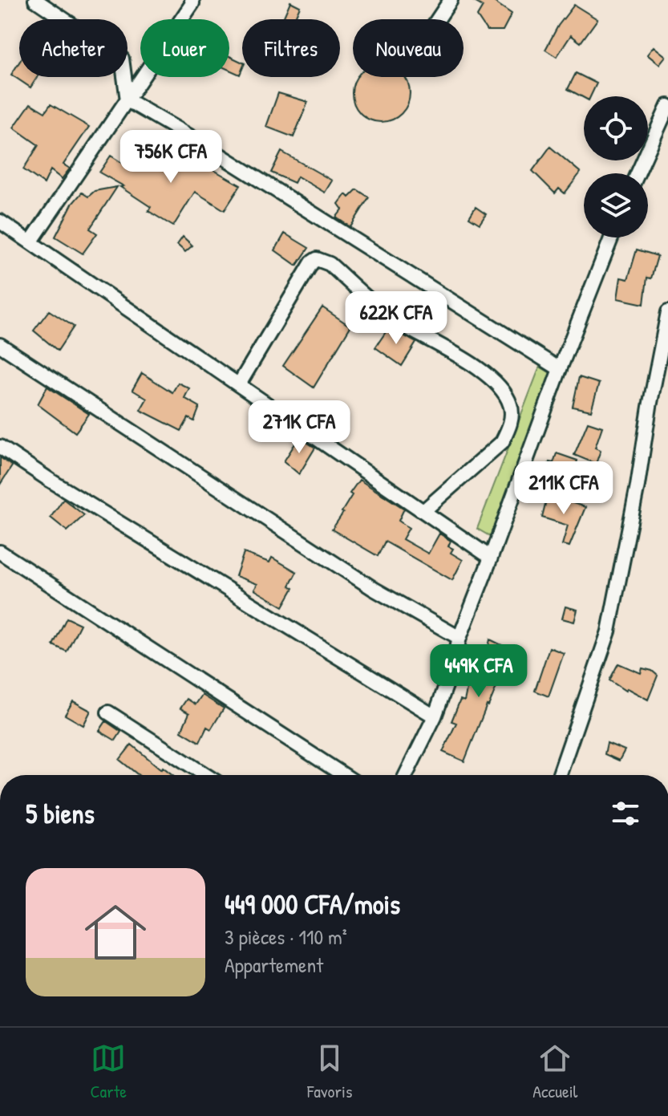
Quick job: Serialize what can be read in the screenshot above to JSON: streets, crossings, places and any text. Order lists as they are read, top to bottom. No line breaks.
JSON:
{"page":{"chip":["Acheter","Louer","Filtres","Nouveau"],"price":["756K CFA","622K CFA","271K CFA","211K CFA","449K CFA"],"heading":"5 biens","list":[{"name":"449 000 CFA/mois","note":"3 pièces · 110 m² · Appartement"}],"tabs":["Carte","Favoris","Accueil"]}}
